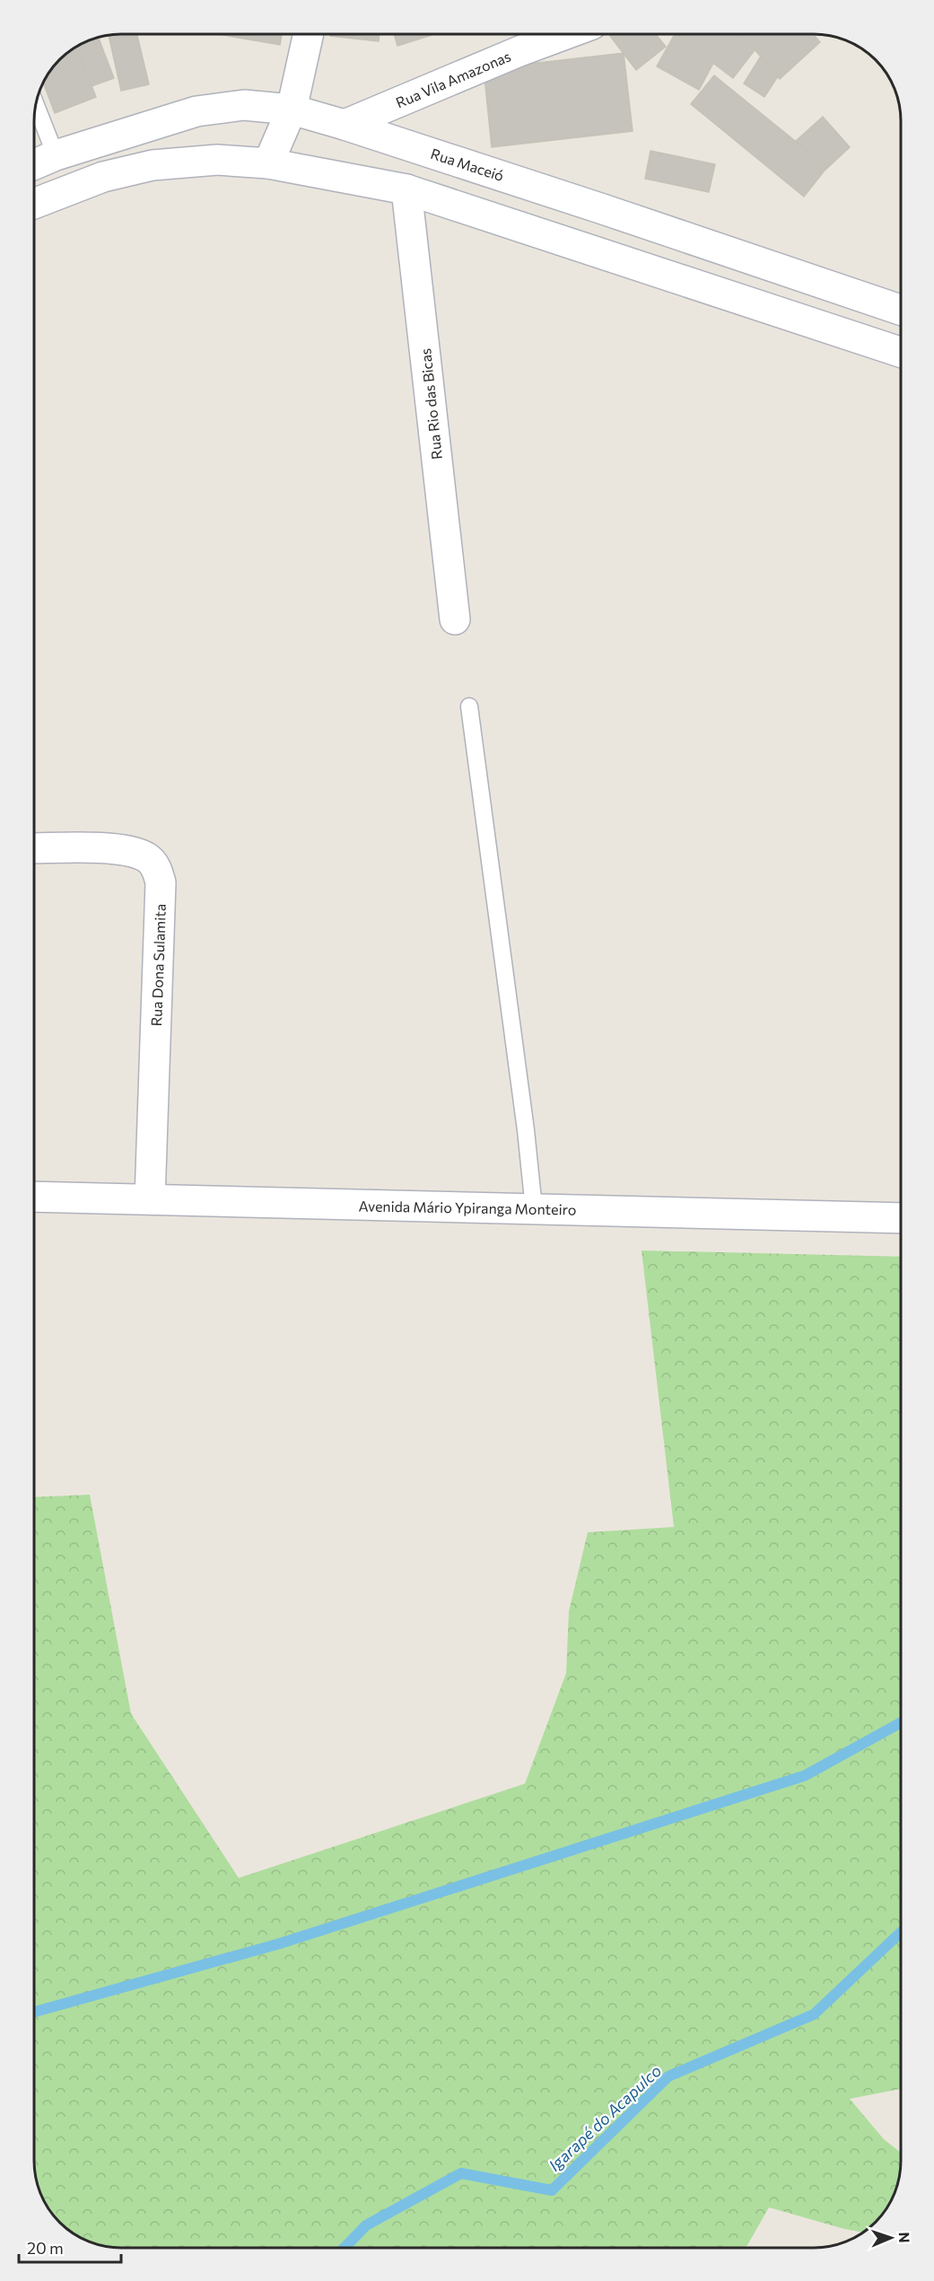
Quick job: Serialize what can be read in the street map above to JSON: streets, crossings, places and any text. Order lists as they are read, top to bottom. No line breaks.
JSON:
{"streets":{"main road":["Rua Vila Amazonas","Rua Maceió","Rua Rio das Bicas","Rua Dona Sulamita","Avenida Mário Ypiranga Monteiro"]},"crossings":[["Rua Vila Amazonas","Rua Maceió"],["Rua Dona Sulamita","Avenida Mário Ypiranga Monteiro"]],"water":["Igarapé do Acapulco"],"scale_bar":"20 m","north":"right"}
